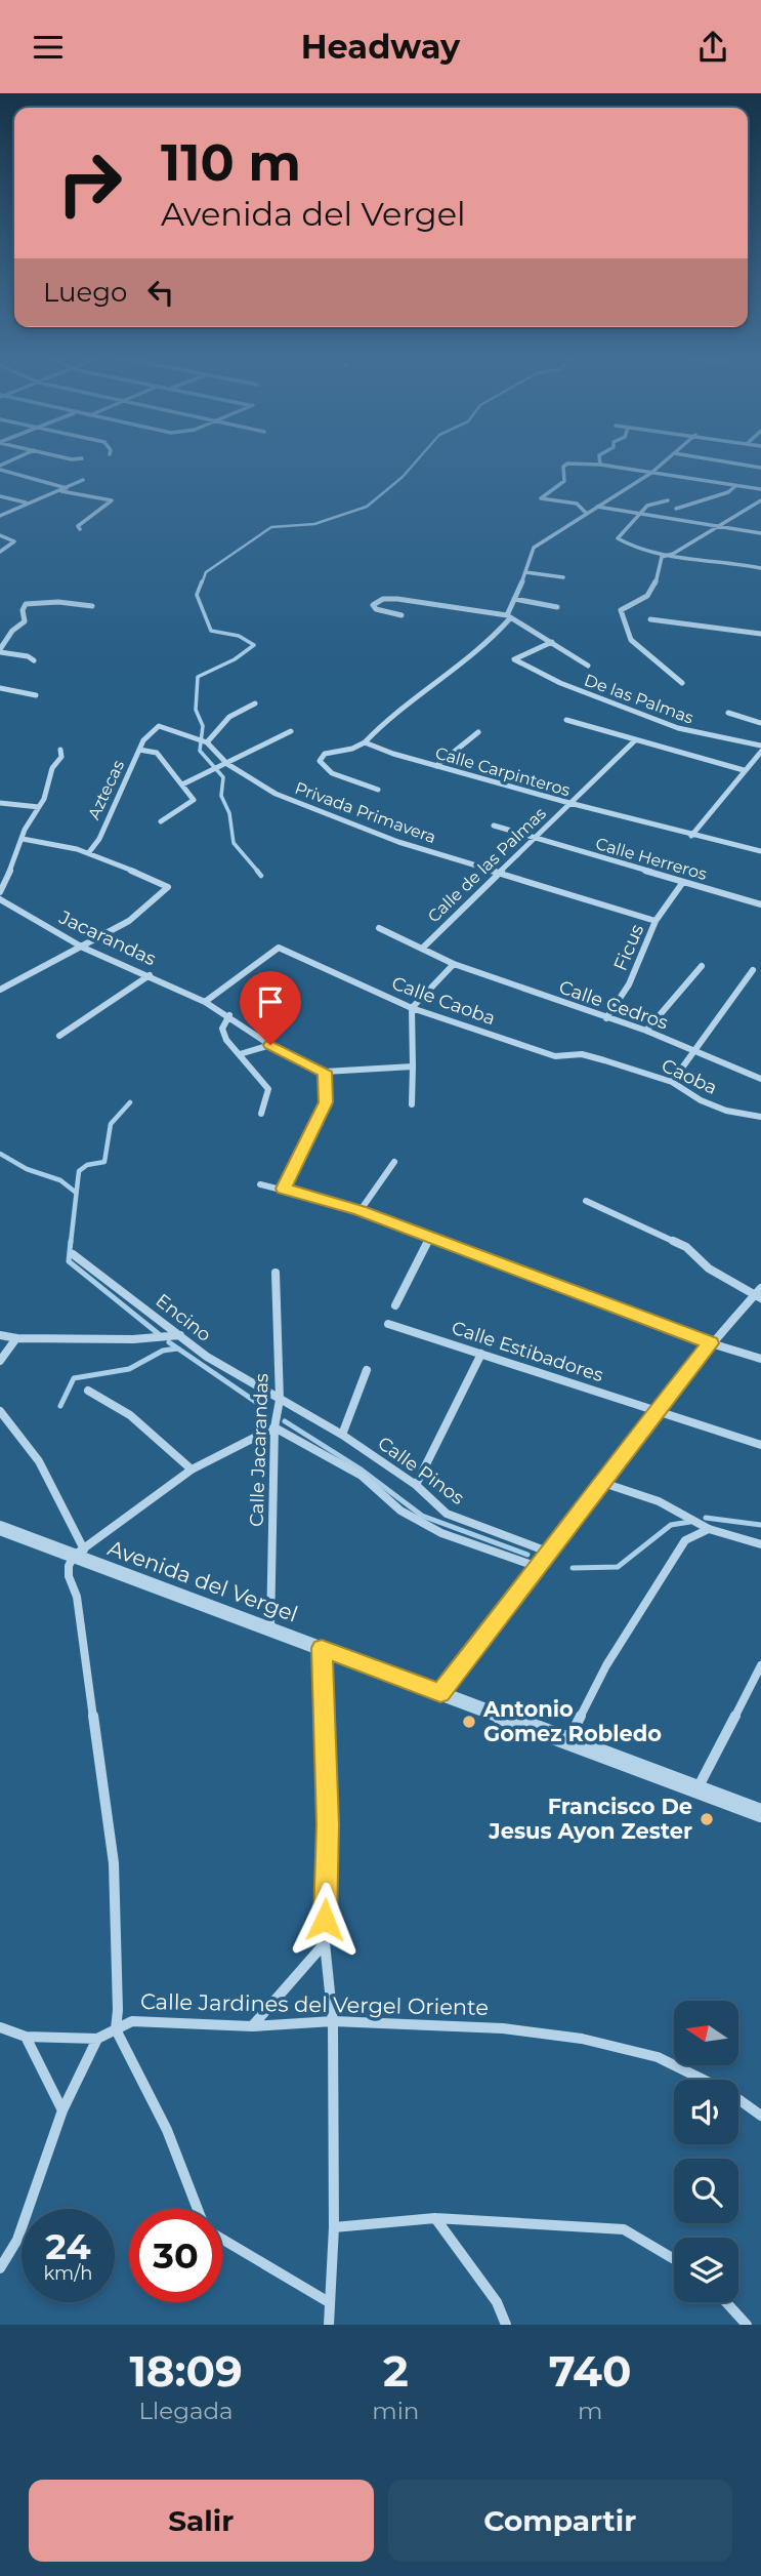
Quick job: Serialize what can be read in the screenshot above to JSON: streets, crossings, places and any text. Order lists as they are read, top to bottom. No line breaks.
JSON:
{"streets":{"street":["De las Palmas","Calle Carpinteros","Aztecas","Privada Primavera","Calle Herreros","Calle de las Palmas","Jacarandas","Ficus","Calle Caoba","Calle Cedros","Caoba","Encino","Calle Estibadores","Calle Jacarandas","Calle Pinos","Avenida del Vergel","Calle Jardines del Vergel Oriente"]},"crossings":[["Calle Carpinteros","Calle de las Palmas"],["Aztecas","Privada Primavera"],["Privada Primavera","Calle de las Palmas"],["Privada Primavera","Ficus"],["Calle Herreros","Calle de las Palmas"],["Calle Herreros","Ficus"],["Calle de las Palmas","Calle Cedros"],["Jacarandas","Calle Caoba"],["Ficus","Calle Cedros"],["Calle Caoba","Caoba"],["Encino","Calle Jacarandas"],["Encino","Calle Pinos"],["Calle Jacarandas","Calle Pinos"],["Calle Jacarandas","Avenida del Vergel"]],"places":["Antonio Gomez Robledo","Francisco De Jesus Ayon Zester"],"north":"left","page":{"header":"Headway","turn":["110 m","Avenida del Vergel"],"then":"Luego","speed":"24 km/h","limit":"30","eta":["18:09","Llegada","2","min","740","m"],"buttons":["Salir","Compartir"]}}
